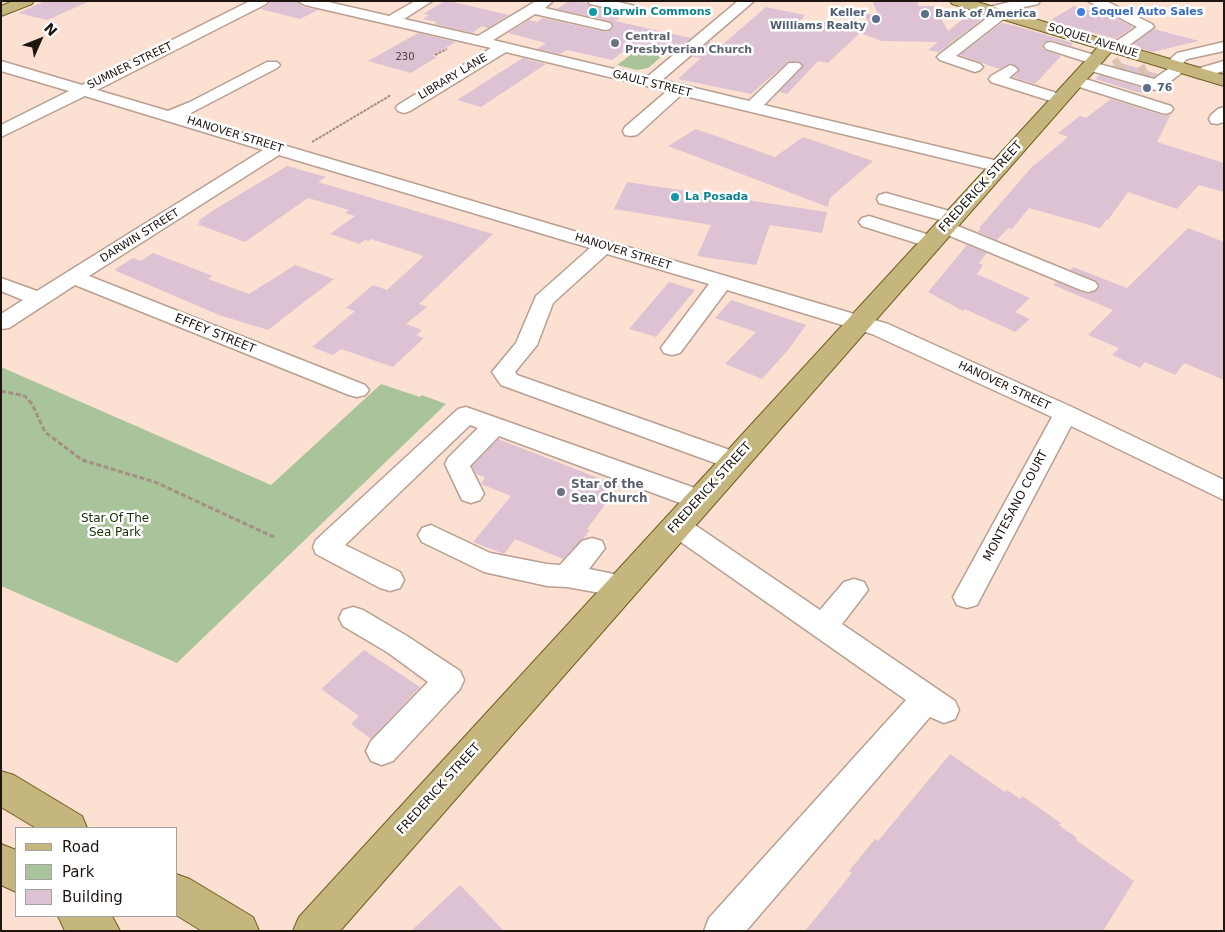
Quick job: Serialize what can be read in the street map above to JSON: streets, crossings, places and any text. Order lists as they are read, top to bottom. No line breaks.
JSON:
{"streets":{"main road":["SOQUEL AVENUE","FREDERICK STREET"],"street":["SUMNER STREET","LIBRARY LANE","GAULT STREET","HANOVER STREET","DARWIN STREET","EFFEY STREET","MONTESANO COURT"]},"crossings":[["SOQUEL AVENUE","FREDERICK STREET"],["SUMNER STREET","HANOVER STREET"],["LIBRARY LANE","GAULT STREET"],["GAULT STREET","FREDERICK STREET"],["HANOVER STREET","FREDERICK STREET"],["HANOVER STREET","DARWIN STREET"],["HANOVER STREET","MONTESANO COURT"],["DARWIN STREET","EFFEY STREET"]],"parks":["Star Of The Sea Park"],"places":["Darwin Commons","Soquel Auto Sales","Bank of America","Keller Williams Realty","Central Presbyterian Church","76","La Posada","Star of the Sea Church"],"house_numbers":["230"],"legend":["Road","Park","Building"],"north":"top right"}
